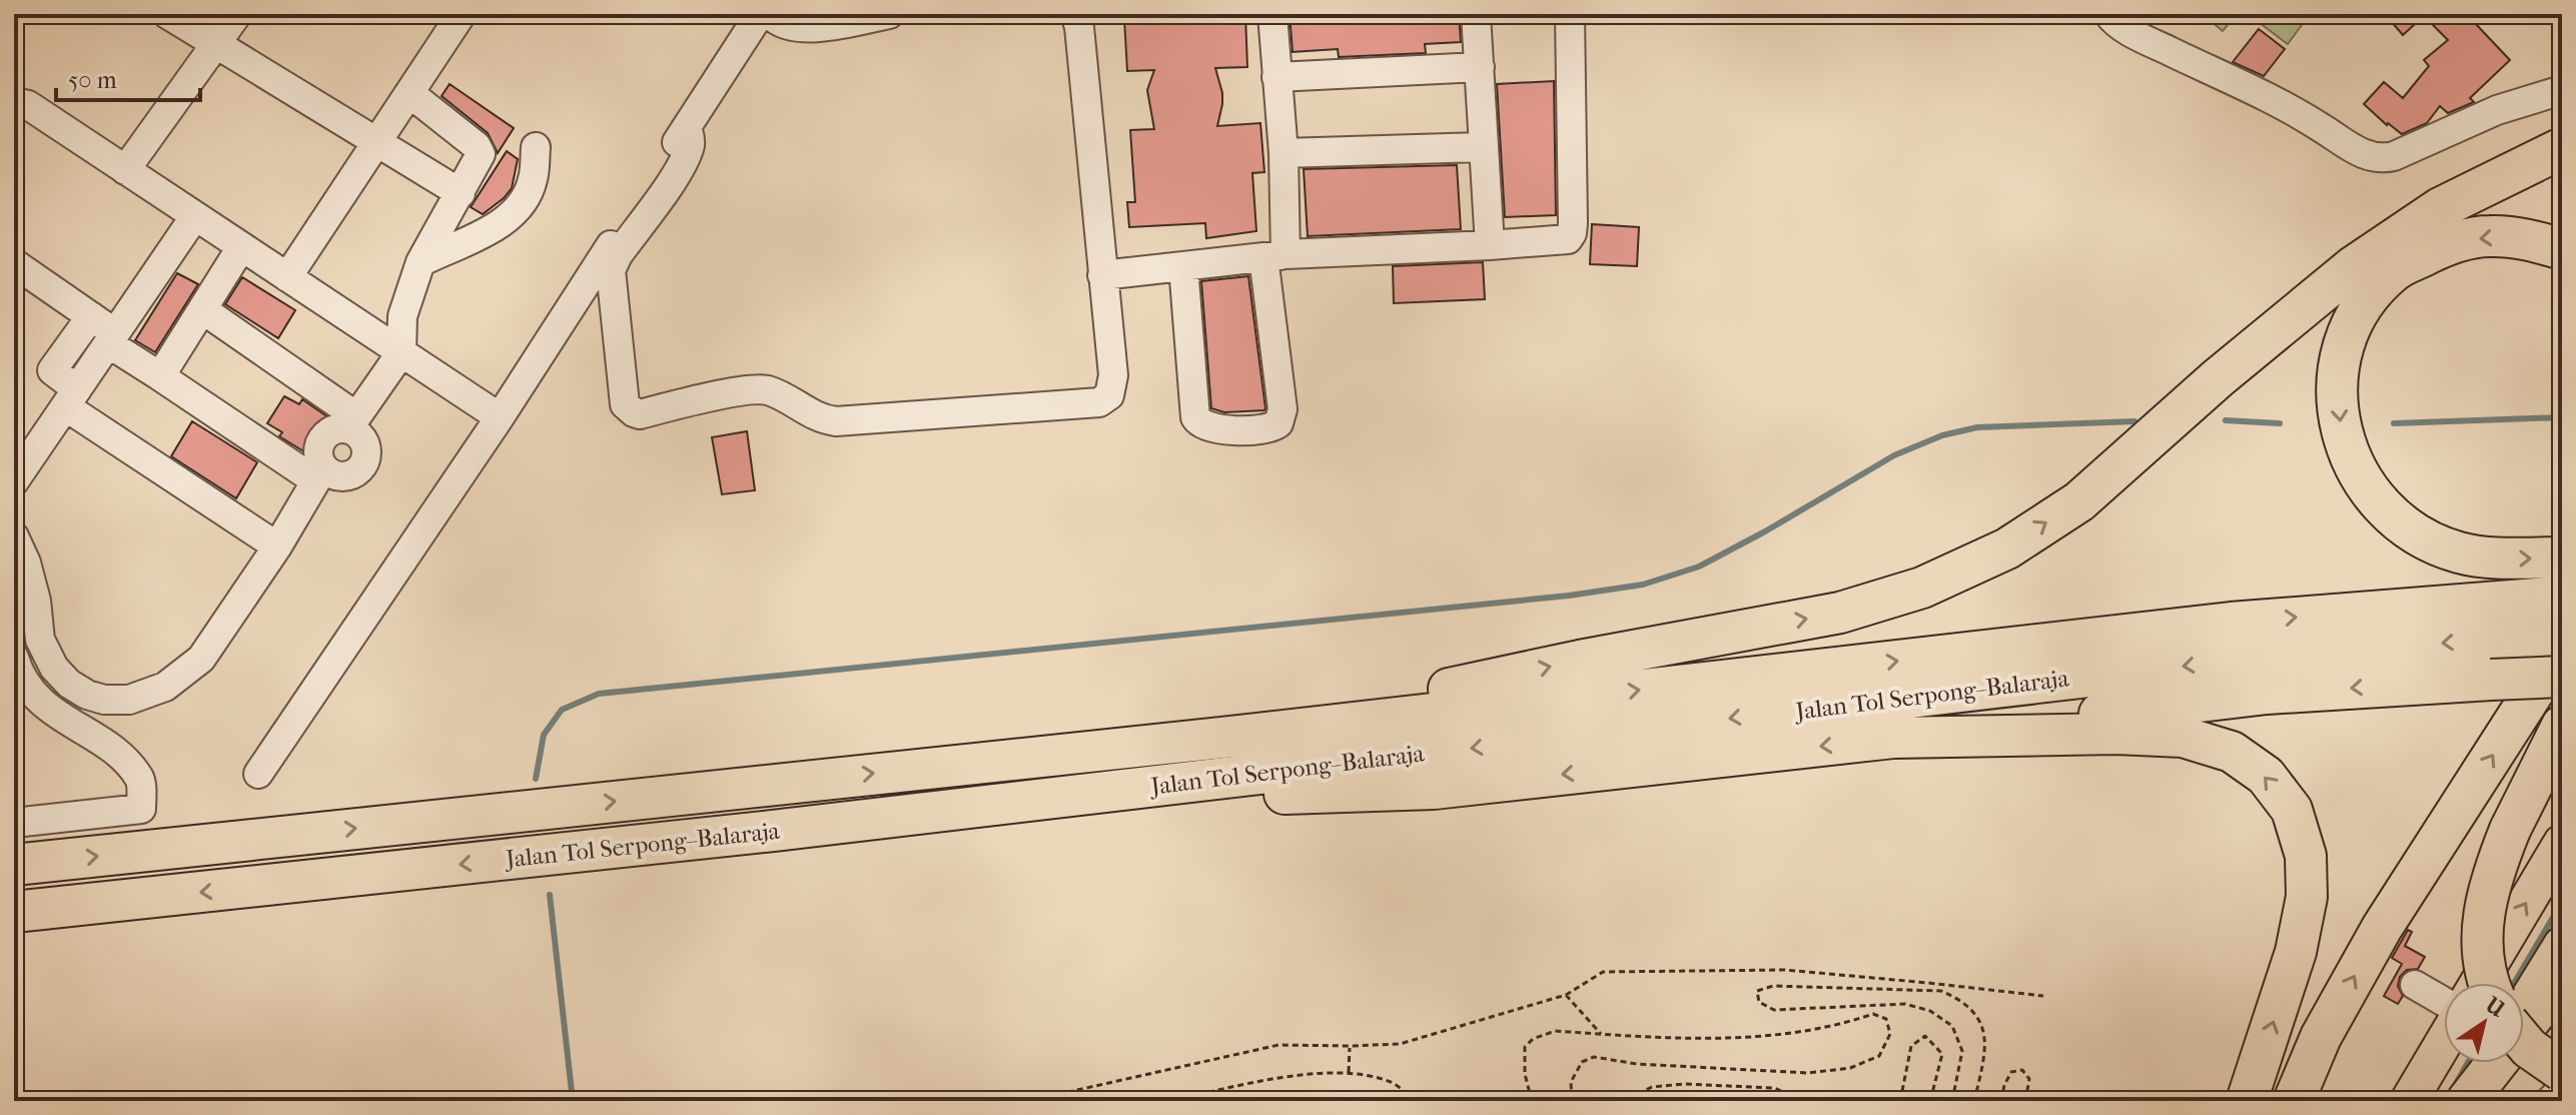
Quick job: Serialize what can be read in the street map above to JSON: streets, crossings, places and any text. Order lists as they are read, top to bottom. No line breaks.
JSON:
{"streets":{"highway":["Jalan Tol Serpong–Balaraja"]},"scale_bar":"50 m","north":"top right"}
